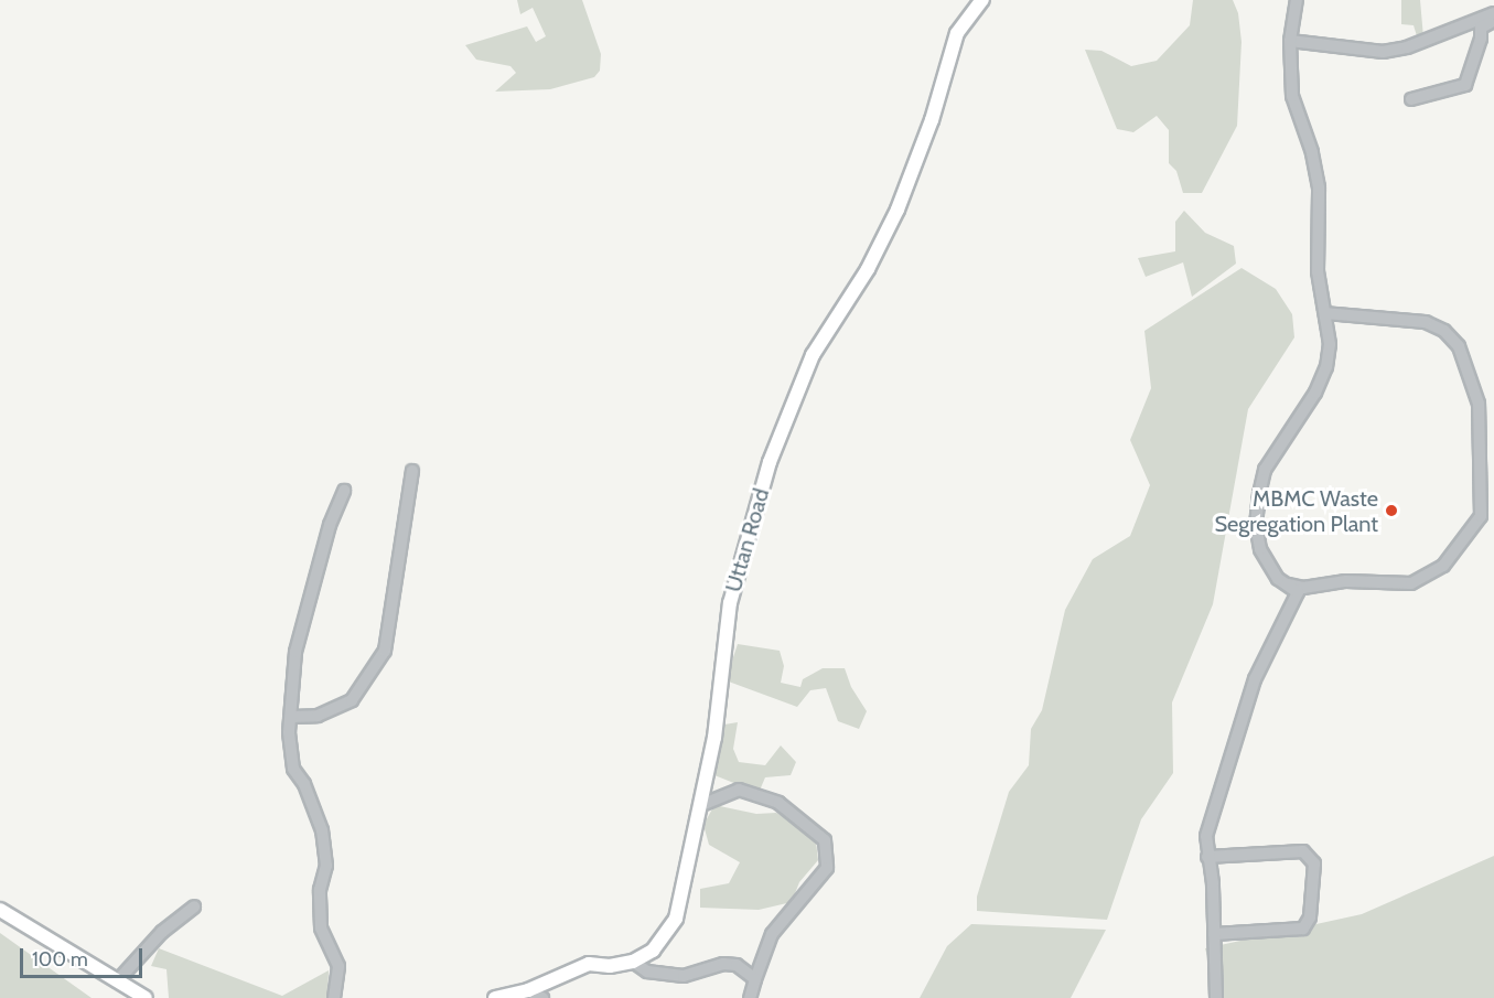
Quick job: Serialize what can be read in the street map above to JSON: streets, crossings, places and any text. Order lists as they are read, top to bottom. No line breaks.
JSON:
{"streets":{"main road":["Uttan Road"]},"places":["MBMC Waste Segregation Plant"],"scale_bar":"100 m"}
